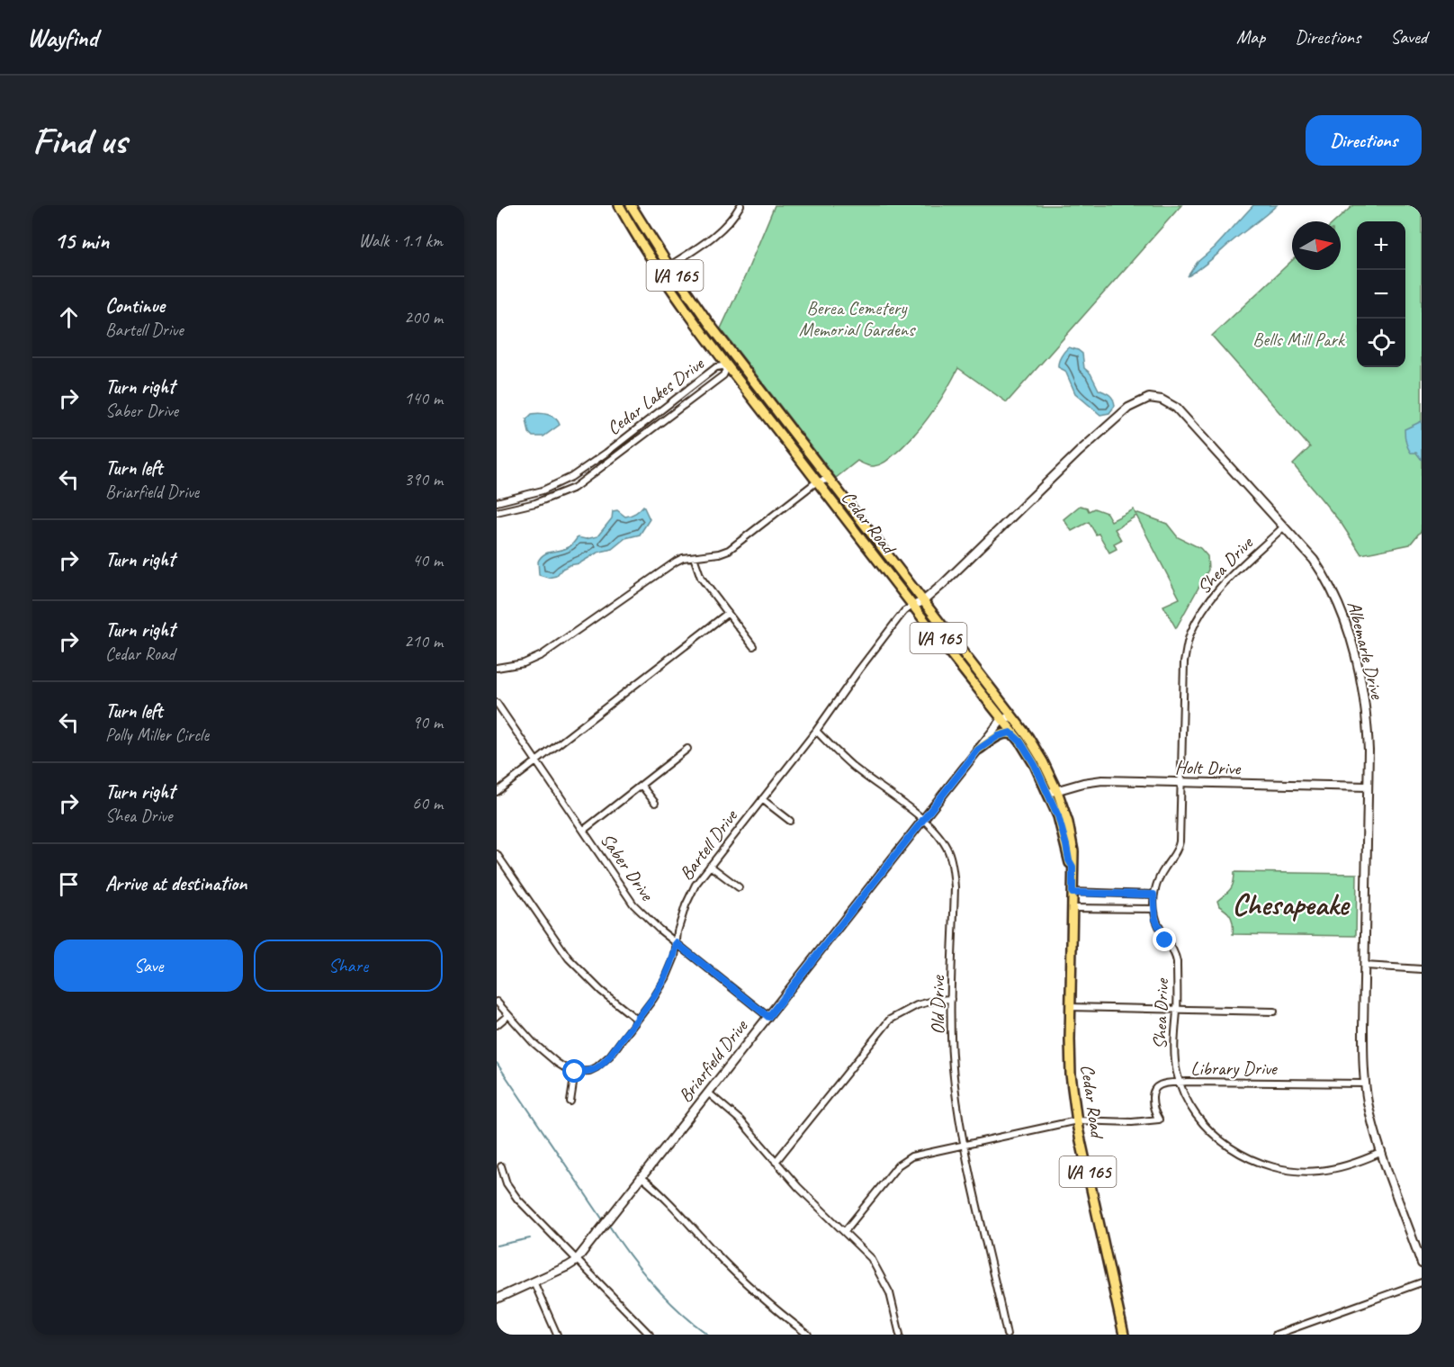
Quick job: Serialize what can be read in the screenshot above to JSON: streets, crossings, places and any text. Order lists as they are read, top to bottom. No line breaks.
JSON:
{"streets":{"main road":["VA 165","Cedar Road"],"street":["Cedar Lakes Drive","Shea Drive","Albemarle Drive","Holt Drive","Bartell Drive","Saber Drive","Old Drive","Briarfield Drive","Library Drive"]},"crossings":[["Cedar Lakes Drive","Cedar Road"],["Cedar Road","Albemarle Drive"],["Cedar Road","Holt Drive"],["Cedar Road","Bartell Drive"],["Cedar Road","Briarfield Drive"],["Cedar Road","Library Drive"],["Shea Drive","Albemarle Drive"],["Shea Drive","Holt Drive"],["Shea Drive","Library Drive"],["Albemarle Drive","Holt Drive"],["Albemarle Drive","Bartell Drive"],["Albemarle Drive","Library Drive"],["Bartell Drive","Saber Drive"],["Bartell Drive","Old Drive"],["Saber Drive","Briarfield Drive"],["Old Drive","Briarfield Drive"]],"districts":["Chesapeake"],"parks":["Berea Cemetery Memorial Gardens","Bells Mill Park"],"north":"right","page":{"header":"Wayfind","nav":["Map","Directions","Saved"],"buttons":["Directions",["Save","Share"]],"title":"Find us","heading":["15 min","Walk · 1.1 km"],"map_buttons":["+","−"],"list":[["Continue","Bartell Drive","200 m"],["Turn right","Saber Drive","140 m"],["Turn left","Briarfield Drive","390 m"],["Turn right","40 m"],["Turn right","Cedar Road","210 m"],["Turn left","Polly Miller Circle","90 m"],["Turn right","Shea Drive","60 m"],"Arrive at destination"]}}
